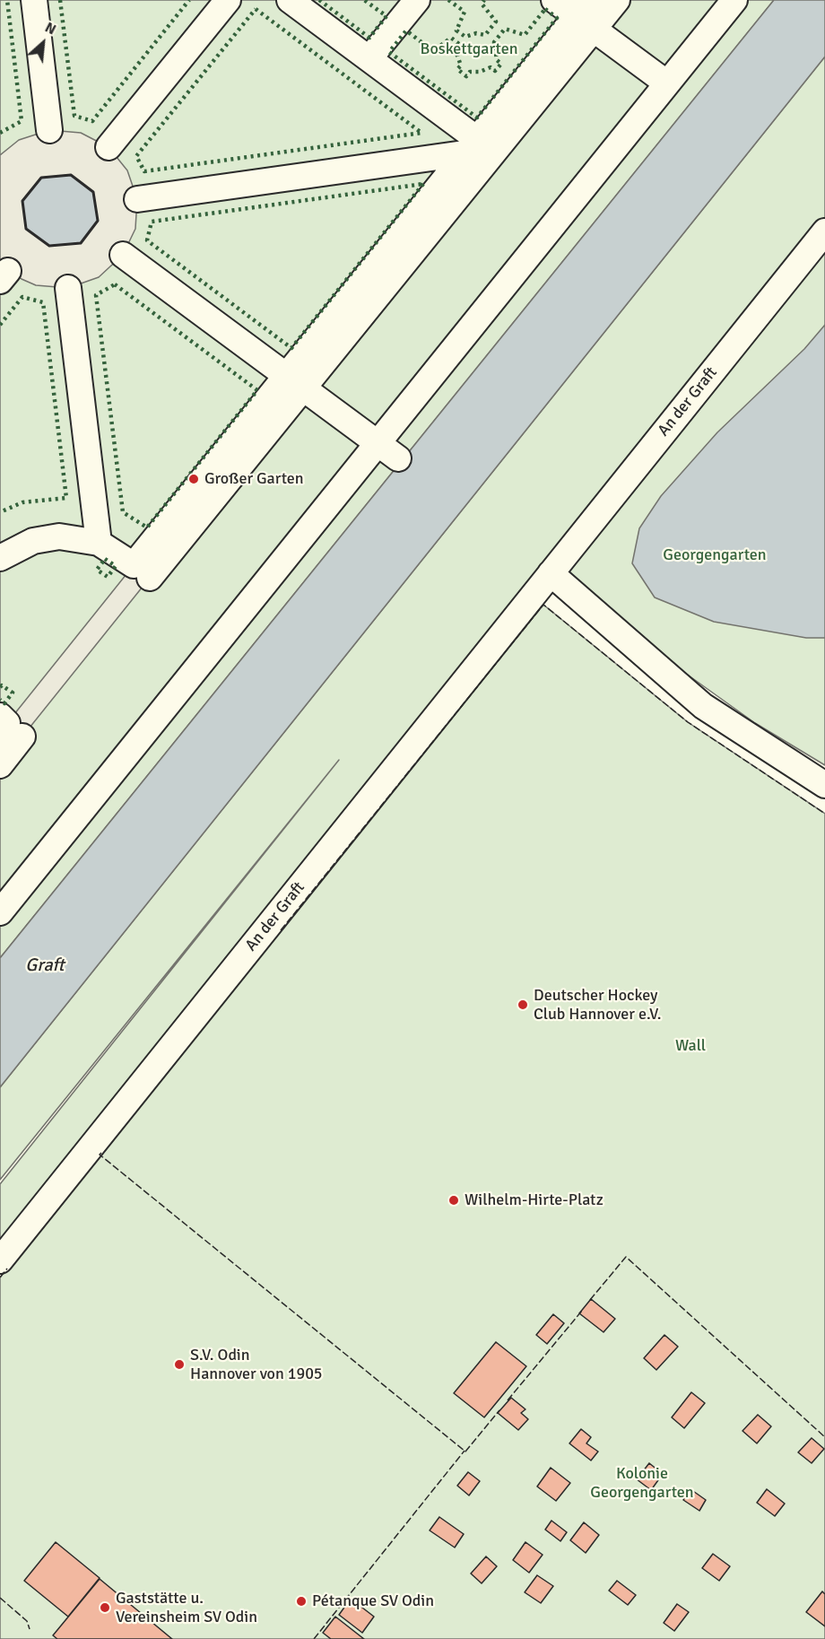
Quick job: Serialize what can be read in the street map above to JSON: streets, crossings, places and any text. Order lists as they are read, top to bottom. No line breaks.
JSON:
{"streets":{"street":["An der Graft"]},"water":["Graft"],"parks":["Boskettgarten","Georgengarten","Wall","Kolonie Georgengarten"],"places":["Großer Garten","Deutscher Hockey Club Hannover e.V.","Wilhelm-Hirte-Platz","S.V. Odin Hannover von 1905","Pétanque SV Odin","Gaststätte u. Vereinsheim SV Odin"],"north":"top right"}
